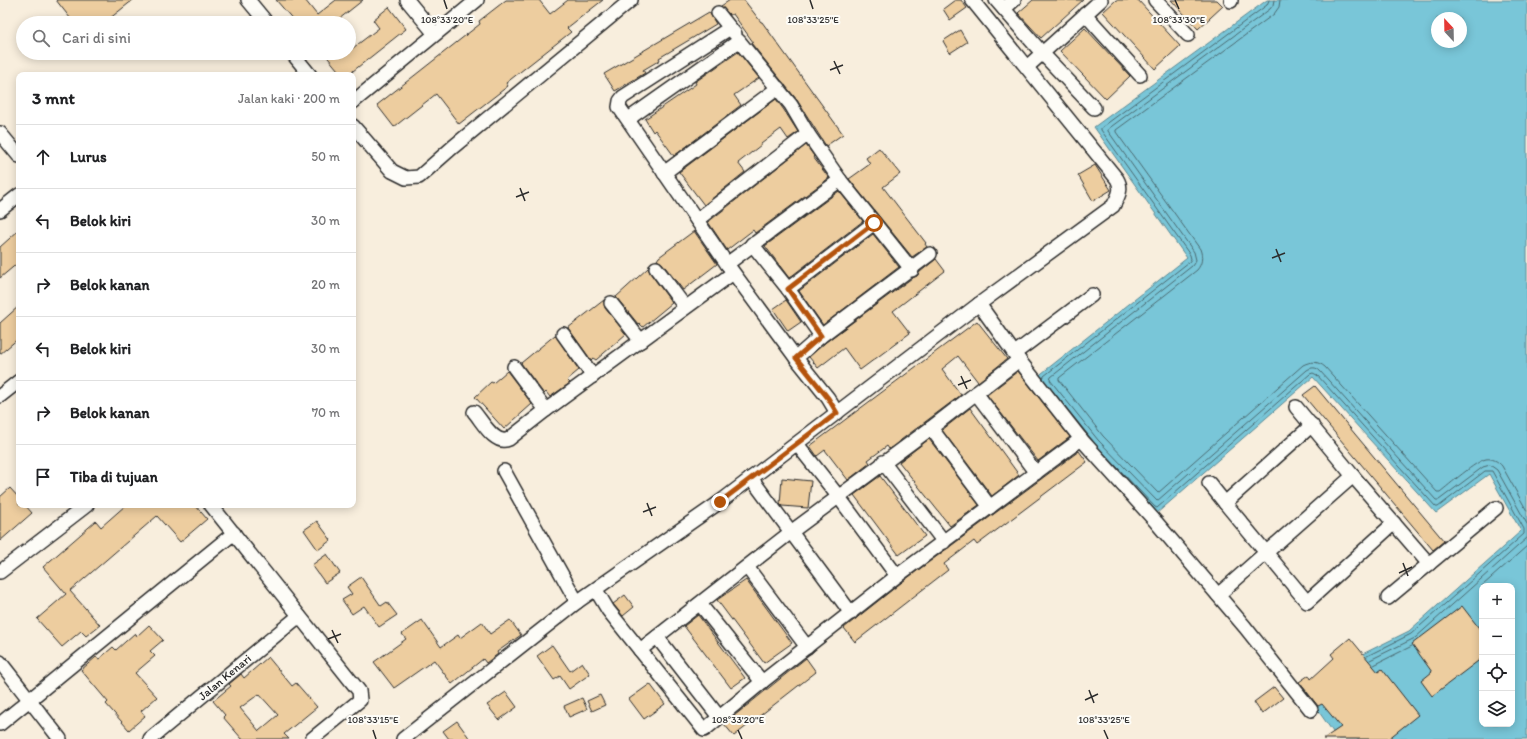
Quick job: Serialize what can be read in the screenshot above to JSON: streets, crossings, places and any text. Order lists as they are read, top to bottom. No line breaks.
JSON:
{"streets":{"street":["Jalan Kenari"]},"north":"top","page":{"search":"Cari di sini","heading":["3 mnt","Jalan kaki · 200 m"],"list":[["Lurus","50 m"],["Belok kiri","30 m"],["Belok kanan","20 m"],["Belok kiri","30 m"],["Belok kanan","70 m"],"Tiba di tujuan"],"map_buttons":["+","−"]},"coordinates":["108°33'20\"E","108°33'25\"E","108°33'30\"E","108°33'15\"E"]}
